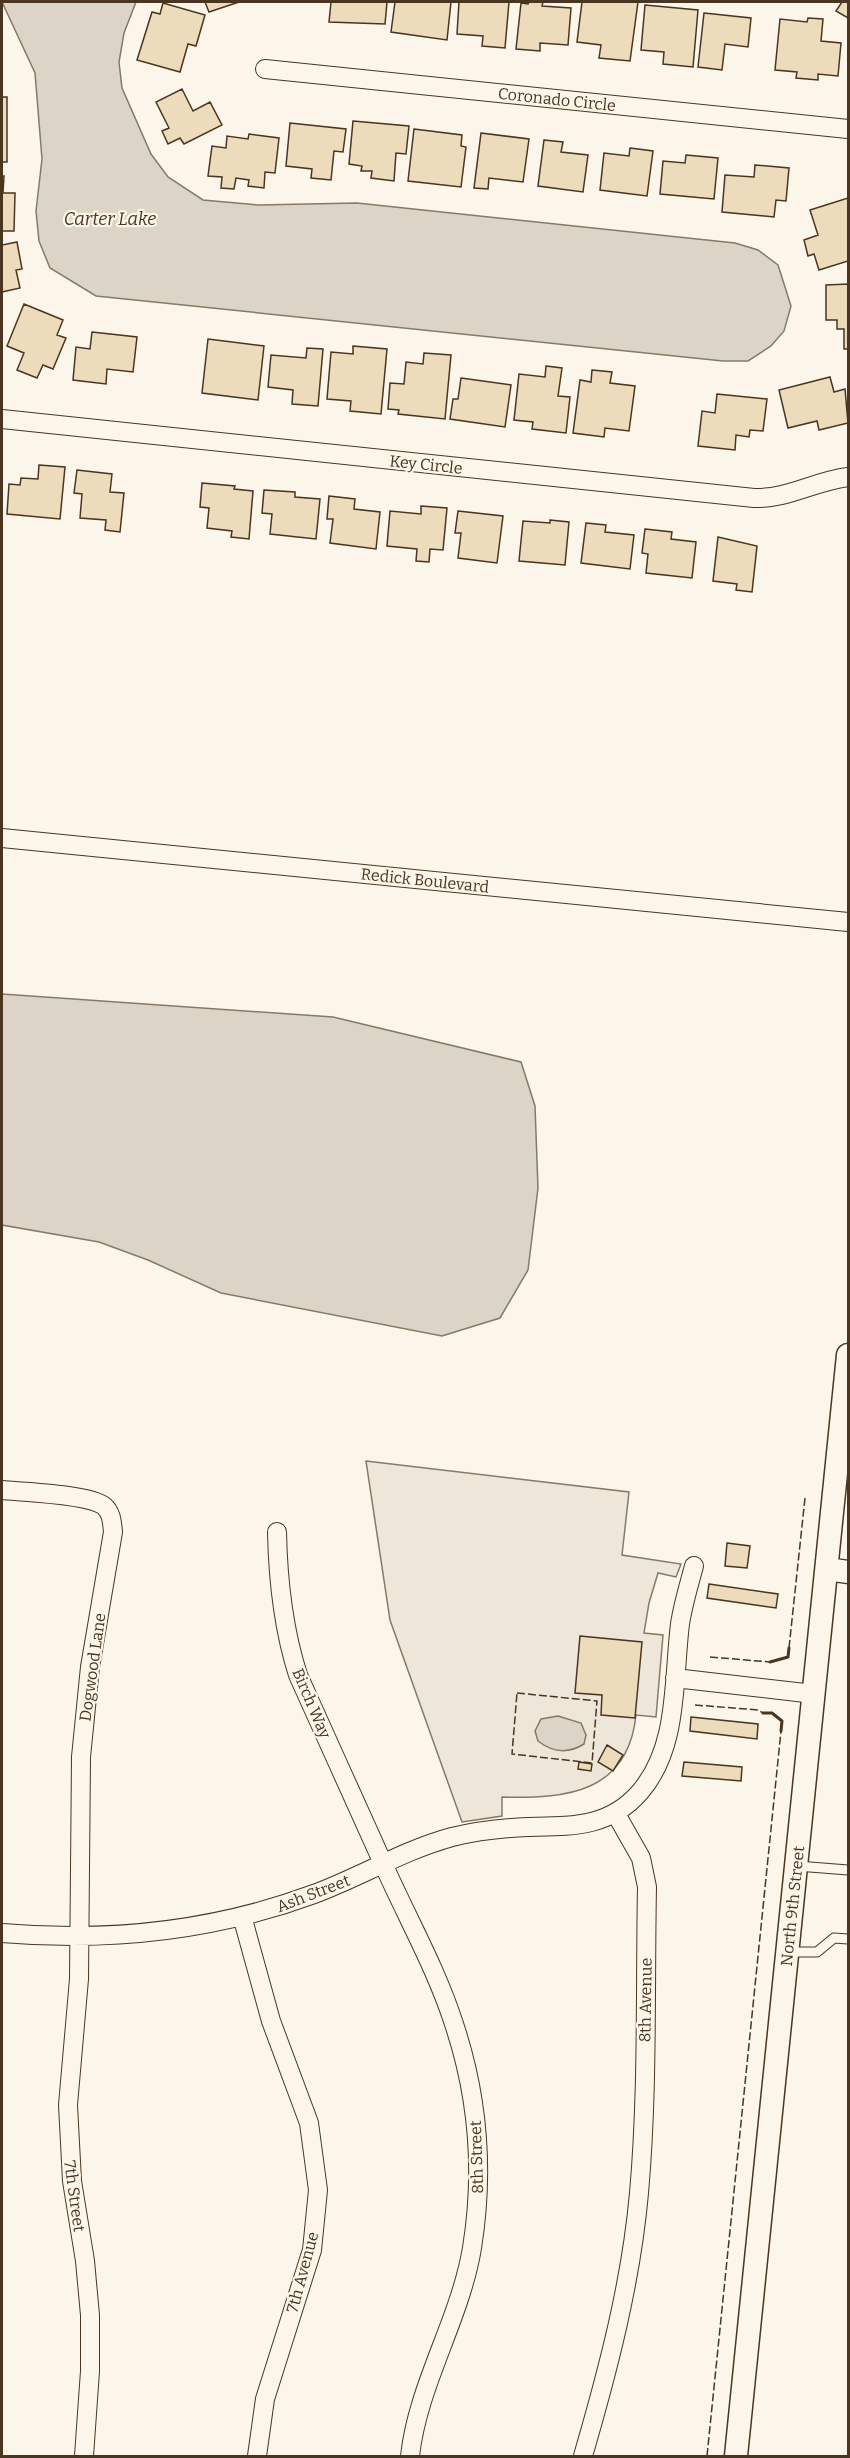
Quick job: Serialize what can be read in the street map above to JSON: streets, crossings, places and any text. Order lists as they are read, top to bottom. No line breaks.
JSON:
{"streets":{"street":["Coronado Circle","Key Circle","Redick Boulevard","Dogwood Lane","Birch Way","Ash Street","North 9th Street","8th Avenue","8th Street","7th Street","7th Avenue"]},"crossings":[["Dogwood Lane","Ash Street"],["Dogwood Lane","7th Street"],["Birch Way","Ash Street"],["Birch Way","8th Street"],["Ash Street","8th Avenue"],["Ash Street","8th Street"],["Ash Street","7th Street"],["Ash Street","7th Avenue"]],"water":["Carter Lake"]}
